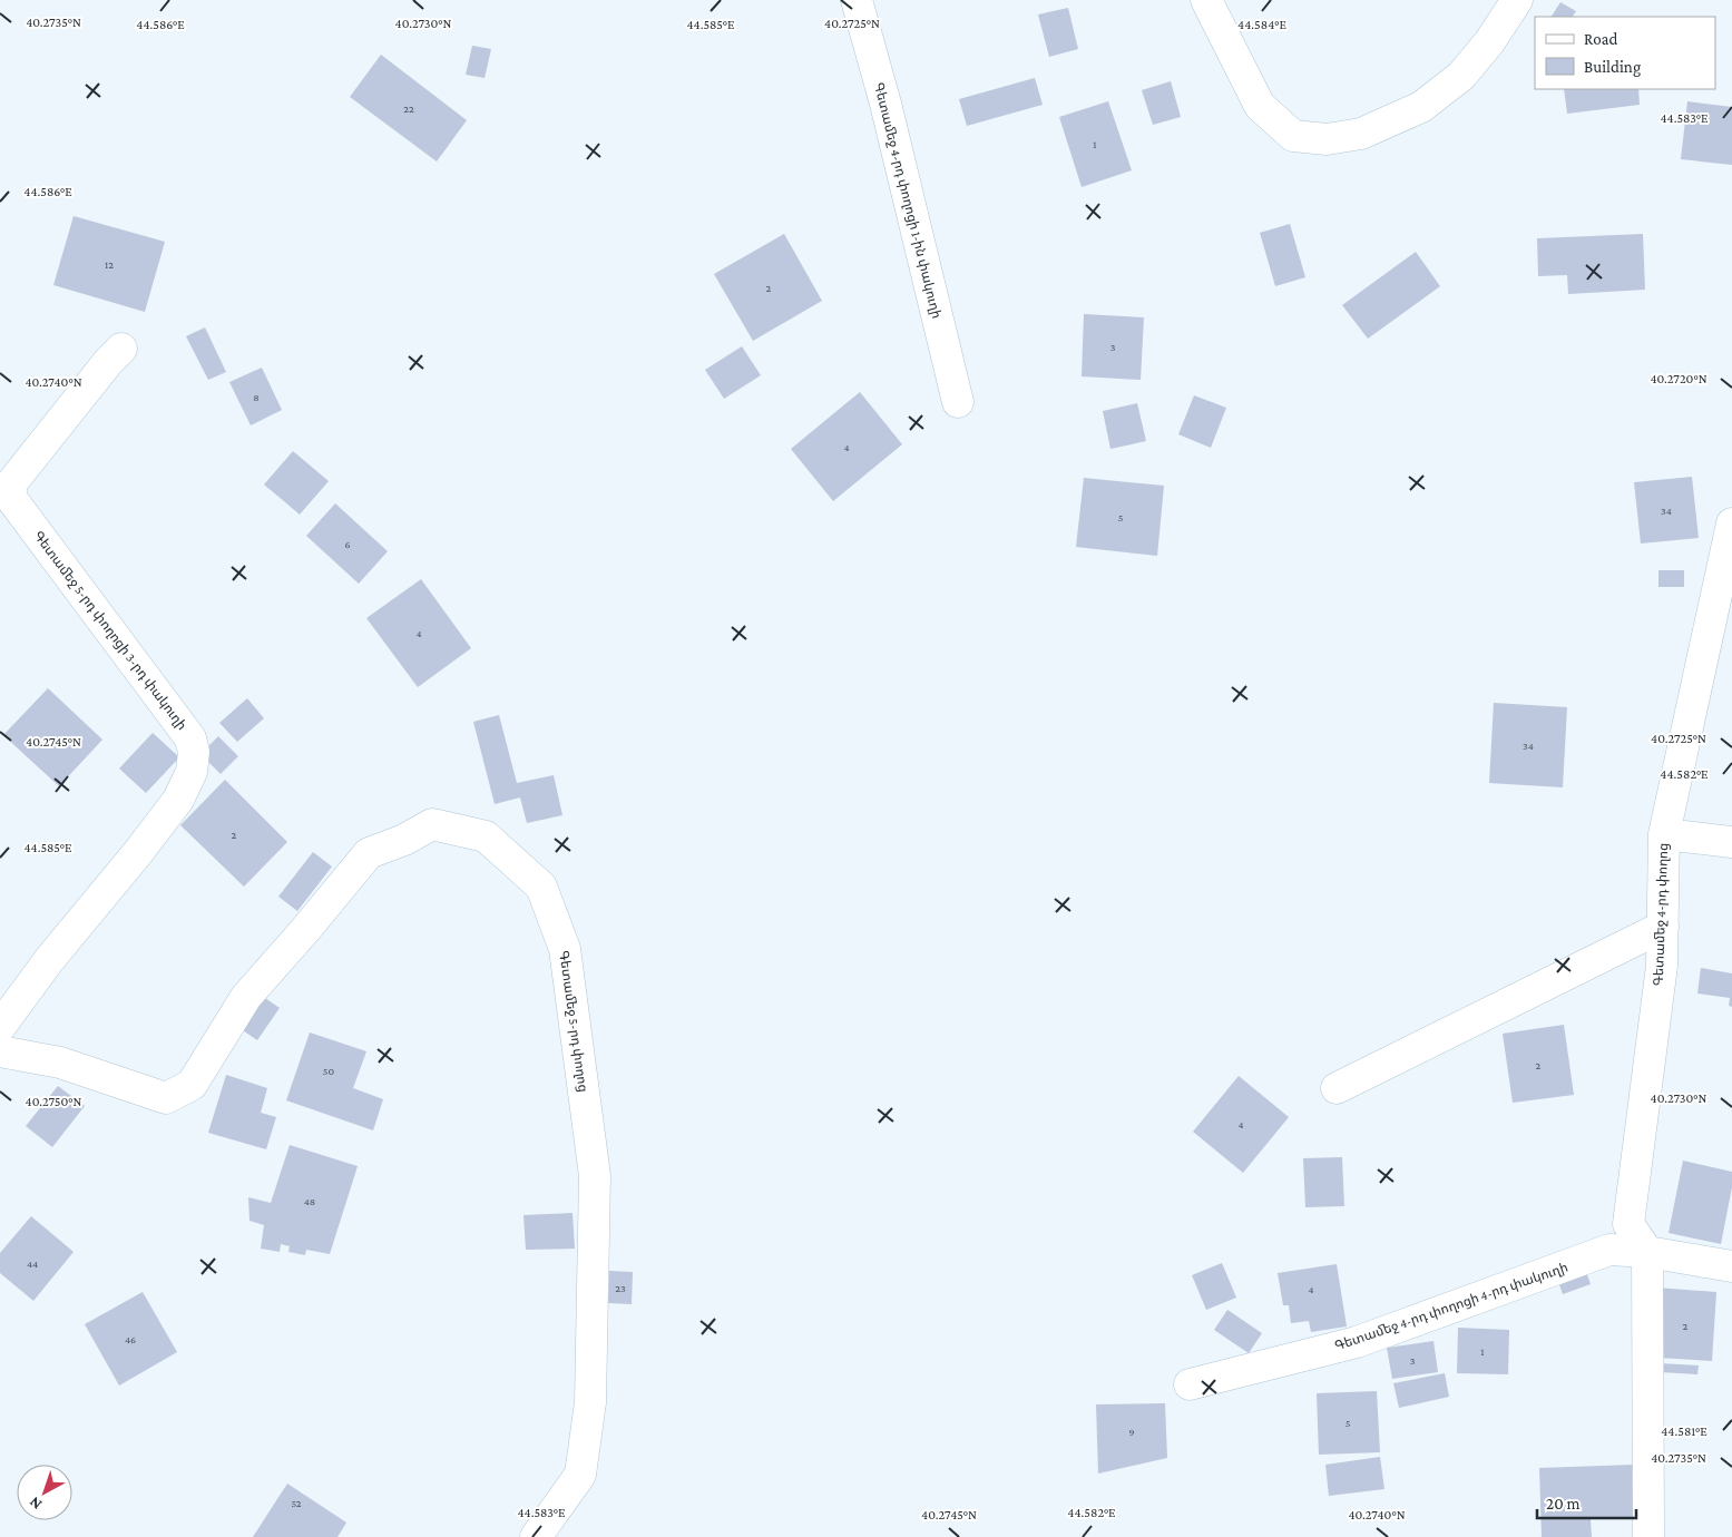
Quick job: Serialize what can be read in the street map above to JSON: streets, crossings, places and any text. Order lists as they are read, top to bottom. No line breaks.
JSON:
{"streets":{"street":["Գետամեջ 4-րդ փողոցի 1-ին փակուղի","Գետամեջ 5-րդ փողոցի 3-րդ փակուղի","Գետամեջ 4-րդ փողոց","Գետամեջ 5-րդ փողոց","Գետամեջ 4-րդ փողոցի 4-րդ փակուղի"]},"crossings":[["Գետամեջ 4-րդ փողոց","Գետամեջ 4-րդ փողոցի 4-րդ փակուղի"]],"house_numbers":["22","1","12","2","3","8","4","34","5","6","4","34","2","2","50","4","48","44","23","4","2","46","1","3","5","9","52"],"legend":["Road","Building"],"scale_bar":"20 m","north":"bottom left","coordinates":["40.2735°N","40.2730°N","40.2725°N","44.586°E","44.585°E","44.584°E","44.583°E","40.2720°N","40.2740°N","40.2745°N","44.582°E","40.2750°N","44.581°E"]}
